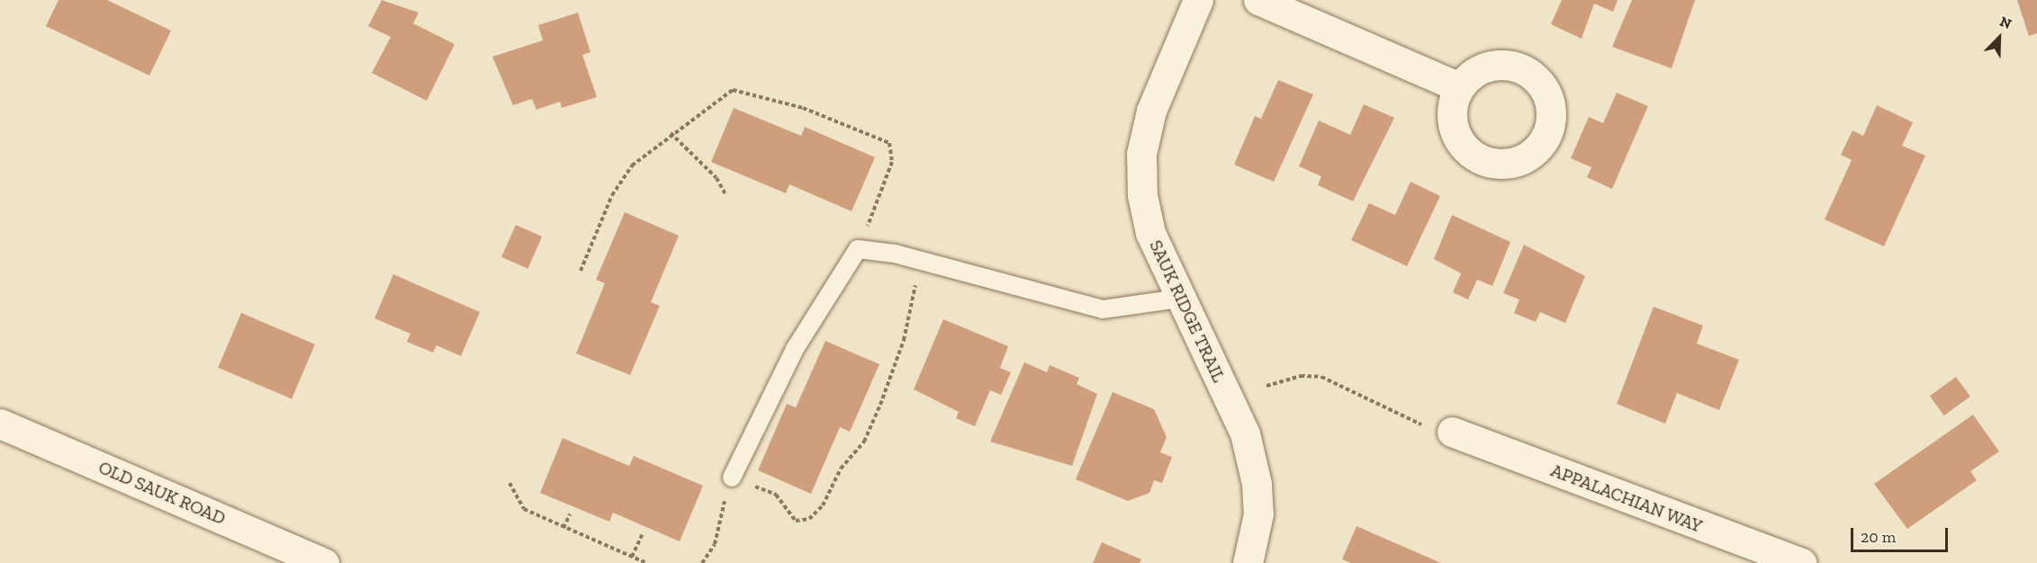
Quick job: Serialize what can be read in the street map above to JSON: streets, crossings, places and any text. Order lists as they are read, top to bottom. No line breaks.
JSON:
{"streets":{"street":["SAUK RIDGE TRAIL","OLD SAUK ROAD","APPALACHIAN WAY"]},"scale_bar":"20 m","north":"top right"}
